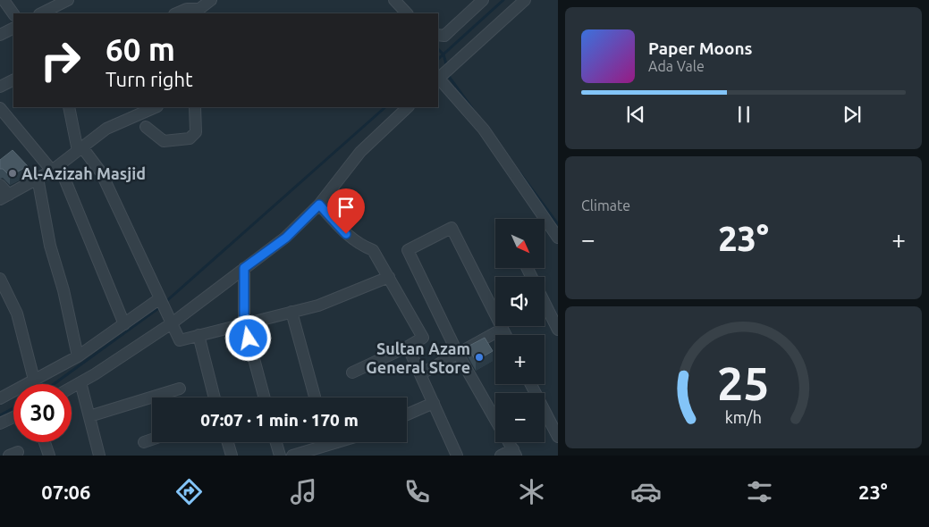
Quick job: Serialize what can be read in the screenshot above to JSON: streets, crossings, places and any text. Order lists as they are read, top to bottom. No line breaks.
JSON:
{"places":["Al-Azizah Masjid","Sultan Azam General Store"],"north":"bottom right","page":{"turn":["60 m","Turn right"],"song":["Paper Moons","Ada Vale"],"tile":"Climate","map_buttons":["+","−"],"heat":["−","23°","+"],"limit":"30","trip":"07:07 · 1 min · 170 m","tabs":["07:06","23°"],"gauge":["25","km/h"]}}
